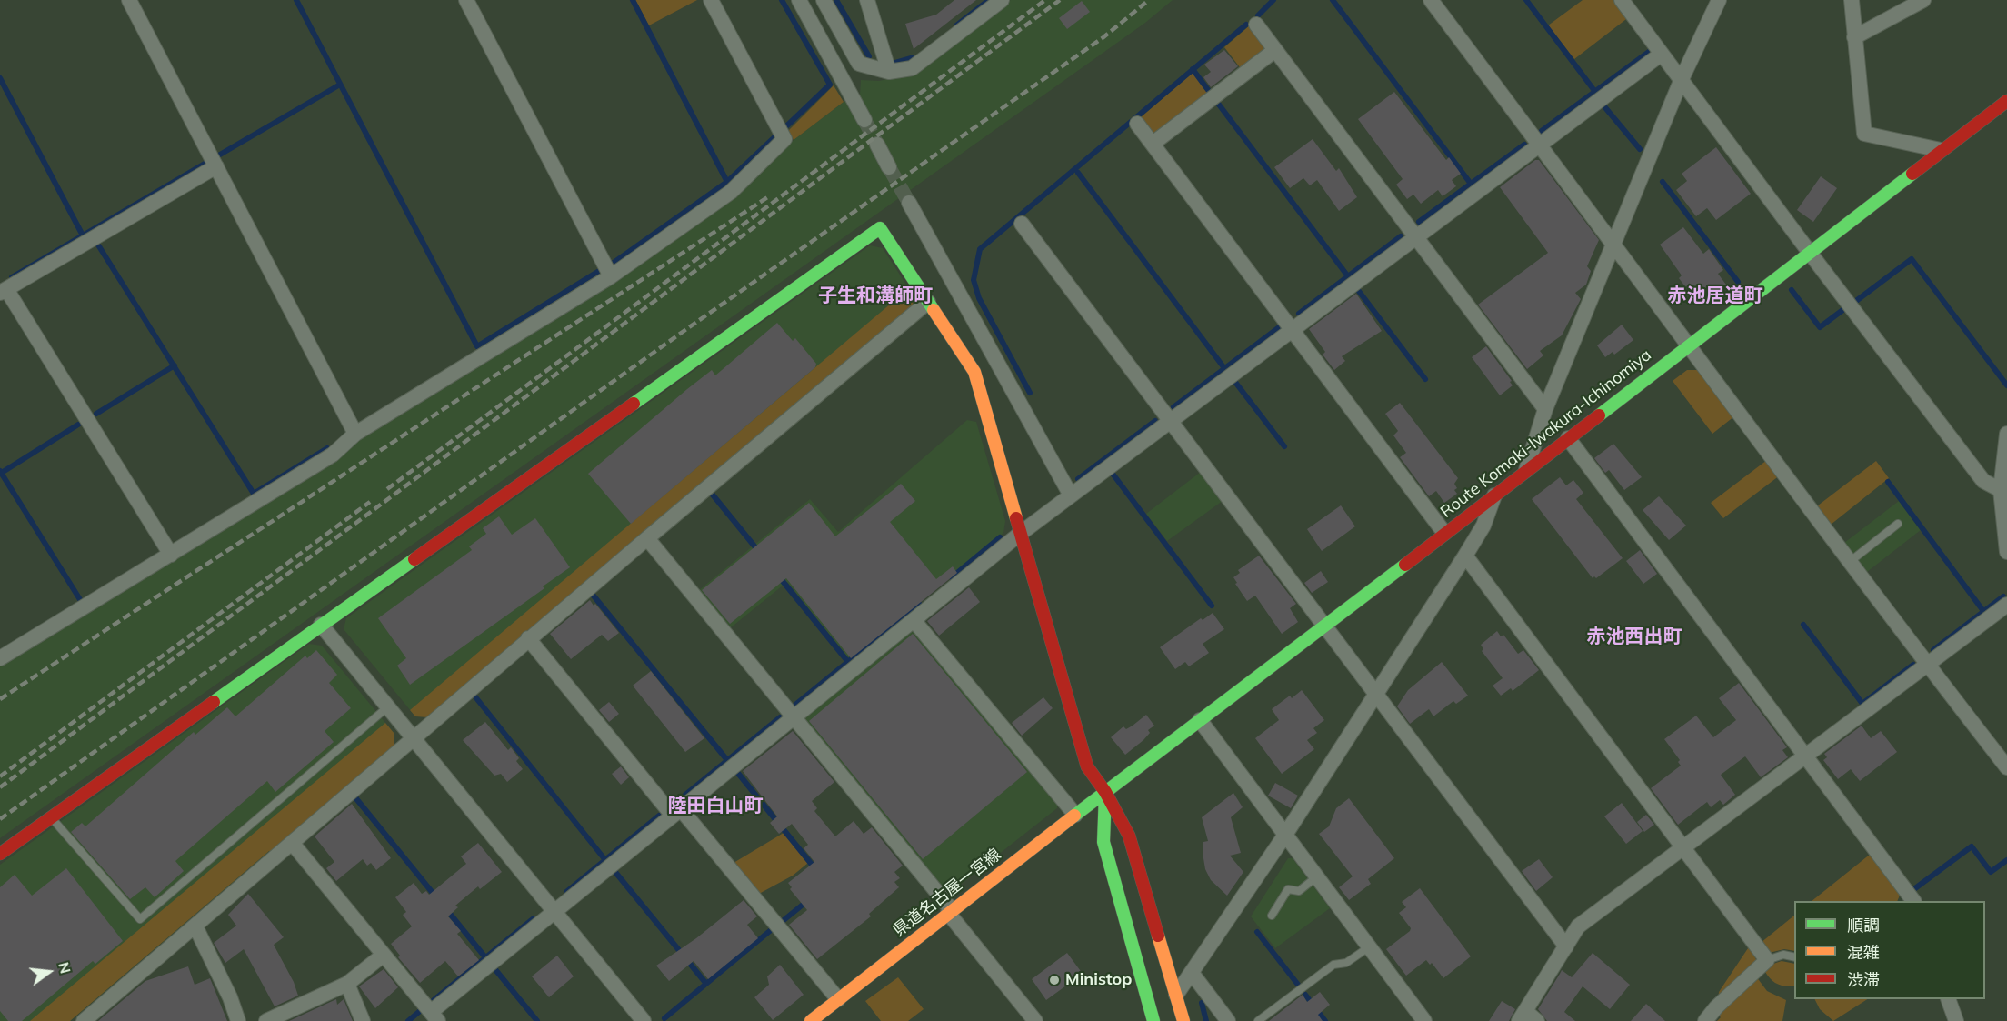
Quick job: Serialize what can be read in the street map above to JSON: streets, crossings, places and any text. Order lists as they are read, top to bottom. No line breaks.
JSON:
{"streets":{"main road":["Route Komaki-Iwakura-Ichinomiya","県道名古屋一宮線"]},"crossings":[["Route Komaki-Iwakura-Ichinomiya","県道名古屋一宮線"]],"districts":["子生和溝師町","赤池居道町","赤池西出町","陸田白山町"],"places":["Ministop"],"legend":["順調","混雑","渋滞"],"north":"right"}
